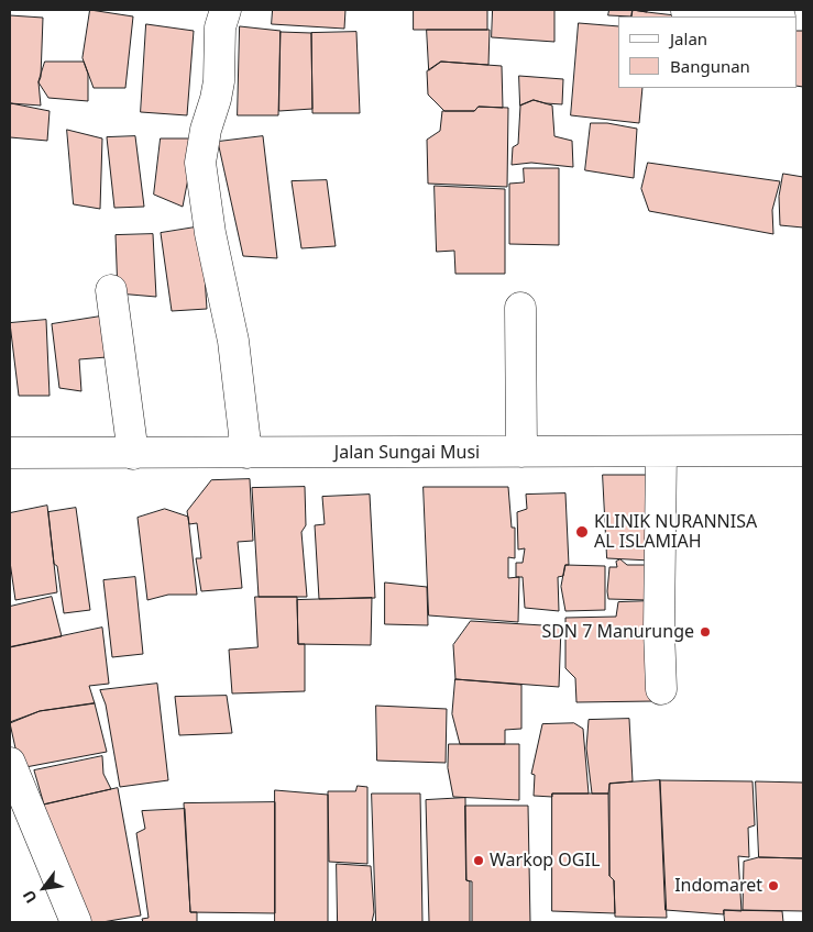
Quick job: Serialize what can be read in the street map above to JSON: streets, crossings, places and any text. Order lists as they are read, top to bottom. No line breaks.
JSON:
{"streets":{"street":["Jalan Sungai Musi"]},"places":["KLINIK NURANNISA AL ISLAMIAH","SDN 7 Manurunge","Warkop OGIL","Indomaret"],"legend":["Jalan","Bangunan"],"north":"bottom left"}
